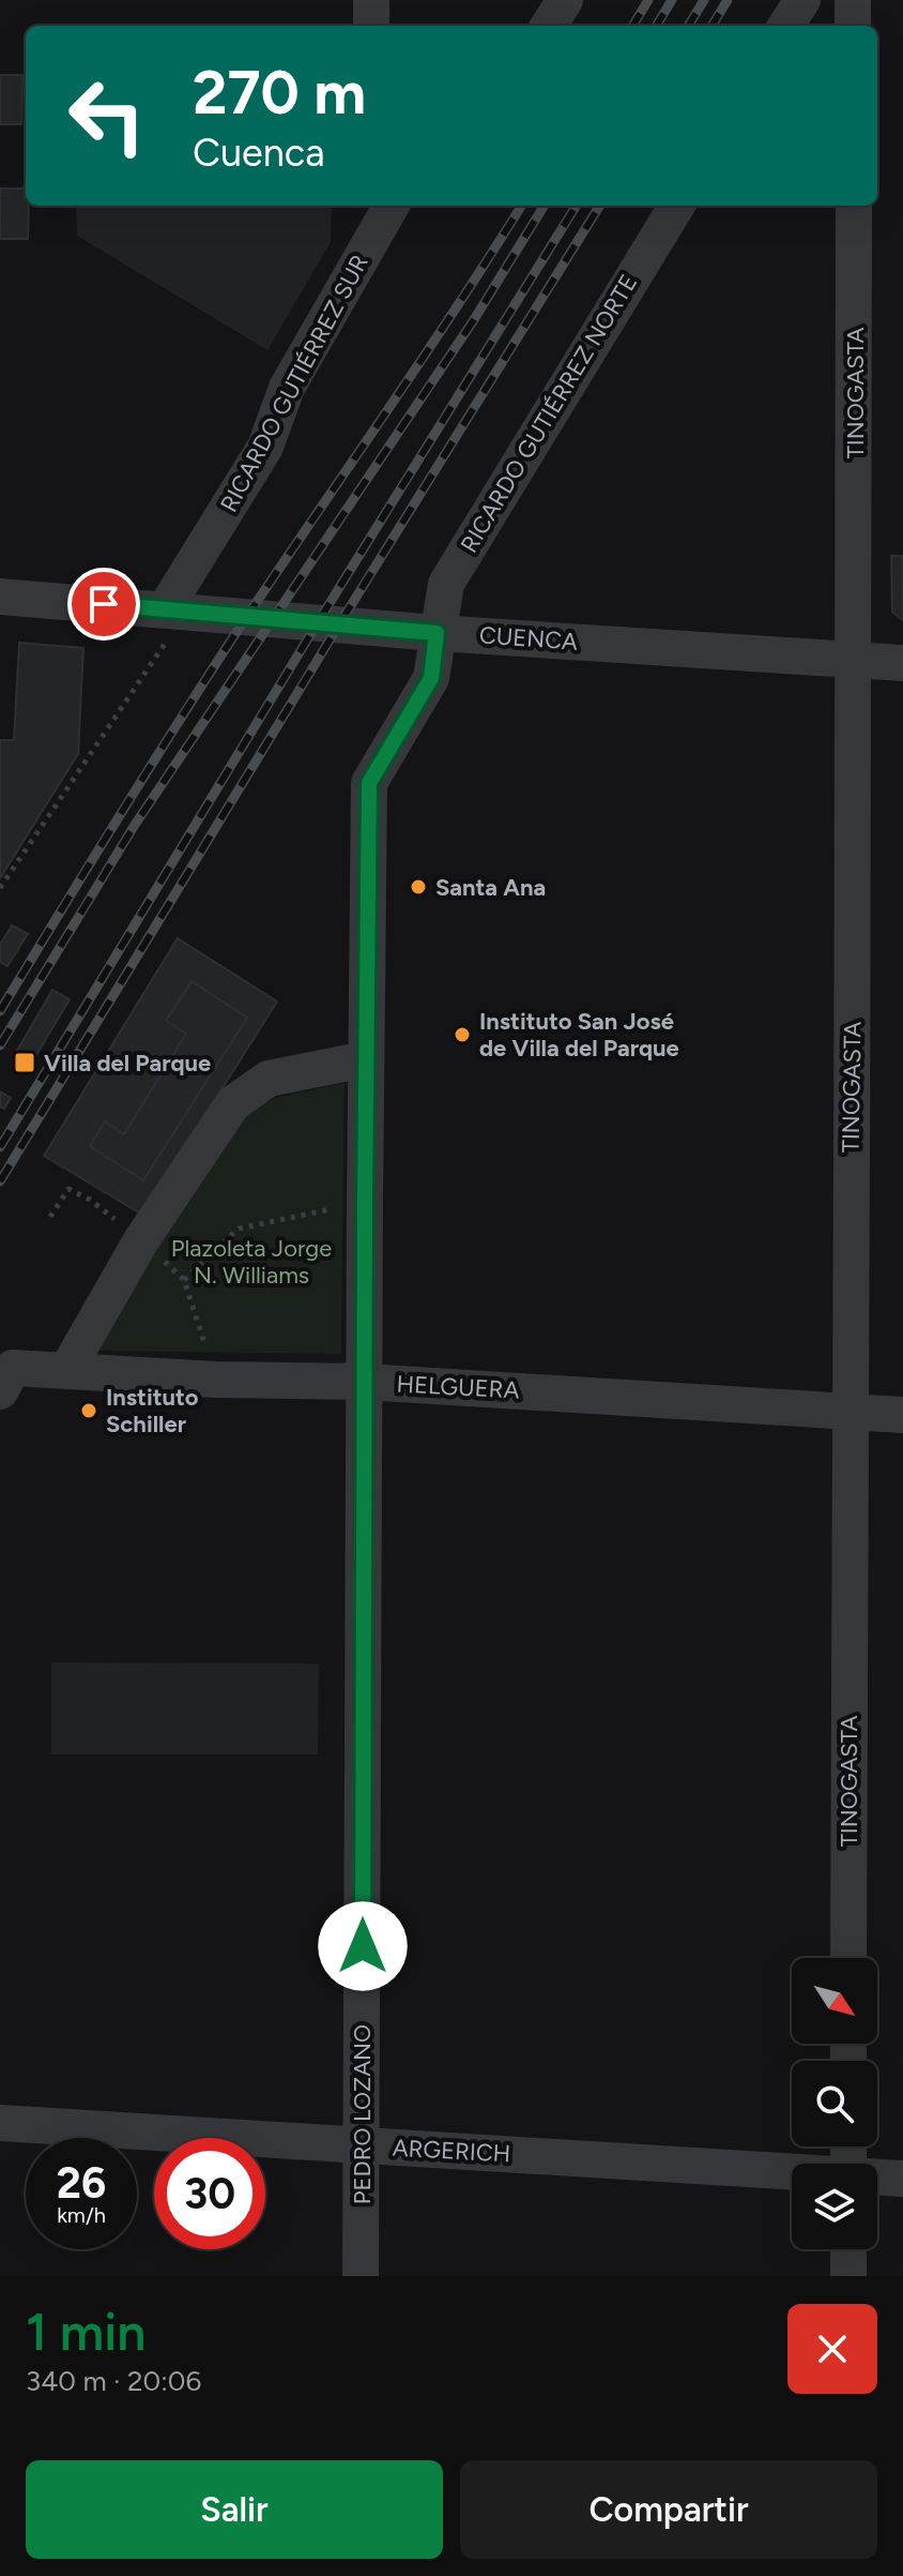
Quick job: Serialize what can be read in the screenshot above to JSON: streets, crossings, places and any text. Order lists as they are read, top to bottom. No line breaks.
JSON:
{"streets":{"street":["RICARDO GUTIÉRREZ SUR","TINOGASTA","RICARDO GUTIÉRREZ NORTE","CUENCA","HELGUERA","PEDRO LOZANO","ARGERICH"]},"crossings":[["RICARDO GUTIÉRREZ SUR","CUENCA"],["TINOGASTA","CUENCA"],["TINOGASTA","HELGUERA"],["RICARDO GUTIÉRREZ NORTE","CUENCA"],["RICARDO GUTIÉRREZ NORTE","PEDRO LOZANO"],["CUENCA","PEDRO LOZANO"],["HELGUERA","PEDRO LOZANO"],["PEDRO LOZANO","ARGERICH"]],"parks":["Plazoleta Jorge N. Williams"],"places":{"other":["Santa Ana","Instituto San José de Villa del Parque","Instituto Schiller"],"transit":["Villa del Parque"]},"north":"bottom right","page":{"turn":["270 m","Cuenca"],"speed":"26 km/h","limit":"30","heading":["1 min","340 m · 20:06"],"buttons":["Salir","Compartir"]}}
